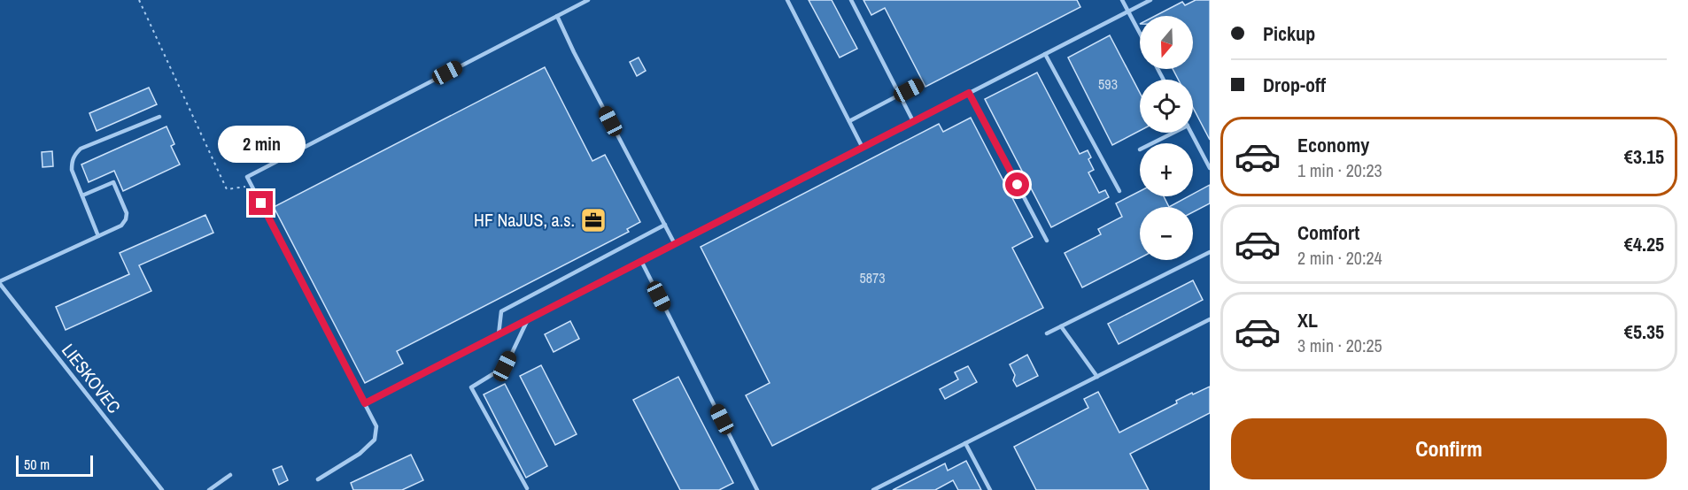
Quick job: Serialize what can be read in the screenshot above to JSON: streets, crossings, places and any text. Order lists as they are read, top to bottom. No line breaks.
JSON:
{"streets":{"lane":["LIESKOVEC"]},"places":{"office":["HF NaJUS, a.s."]},"house_numbers":["593","5873"],"scale_bar":"50 m","north":"bottom","page":{"banner":["Pickup","Drop-off"],"map_buttons":["+","−"],"list":[{"name":"Economy","note":"1 min · 20:23","value":"€3.15"},{"name":"Comfort","note":"2 min · 20:24","value":"€4.25"},{"name":"XL","note":"3 min · 20:25","value":"€5.35"}],"bubble":"2 min","buttons":"Confirm","scale":"50 m"}}
